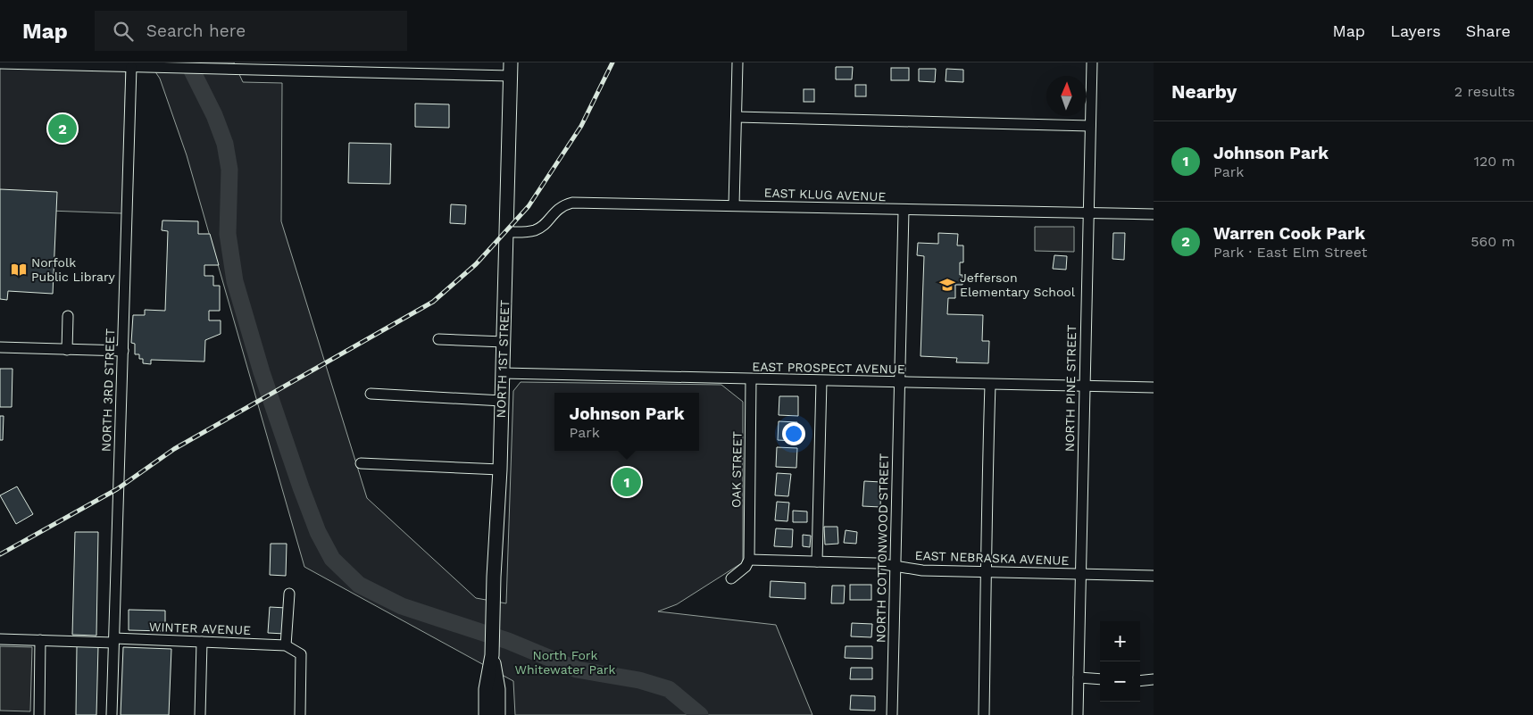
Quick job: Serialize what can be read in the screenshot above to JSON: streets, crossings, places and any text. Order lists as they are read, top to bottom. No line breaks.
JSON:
{"streets":{"main road":["NORTH 1ST STREET"],"street":["EAST KLUG AVENUE","EAST PROSPECT AVENUE","NORTH PINE STREET","NORTH 3RD STREET","OAK STREET","NORTH COTTONWOOD STREET","EAST NEBRASKA AVENUE","WINTER AVENUE"]},"crossings":[["EAST KLUG AVENUE","NORTH 1ST STREET"],["EAST KLUG AVENUE","NORTH PINE STREET"],["EAST KLUG AVENUE","NORTH COTTONWOOD STREET"],["NORTH 1ST STREET","EAST PROSPECT AVENUE"],["EAST PROSPECT AVENUE","NORTH PINE STREET"],["EAST PROSPECT AVENUE","OAK STREET"],["EAST PROSPECT AVENUE","NORTH COTTONWOOD STREET"],["NORTH PINE STREET","EAST NEBRASKA AVENUE"],["NORTH 3RD STREET","WINTER AVENUE"],["OAK STREET","EAST NEBRASKA AVENUE"],["NORTH COTTONWOOD STREET","EAST NEBRASKA AVENUE"]],"parks":["North Fork Whitewater Park"],"places":{"library":["Norfolk Public Library"],"school or university":["Jefferson Elementary School"]},"north":"top","page":{"header":"Map","search":"Search here","nav":["Map","Layers","Share"],"heading":["Nearby","2 results"],"pins":["2","1"],"list":[{"mark":"1","name":"Johnson Park","note":"Park","value":"120 m"},{"mark":"2","name":"Warren Cook Park","note":"Park · East Elm Street","value":"560 m"}],"popup":["Johnson Park","Park"],"map_buttons":["+","−"]}}
